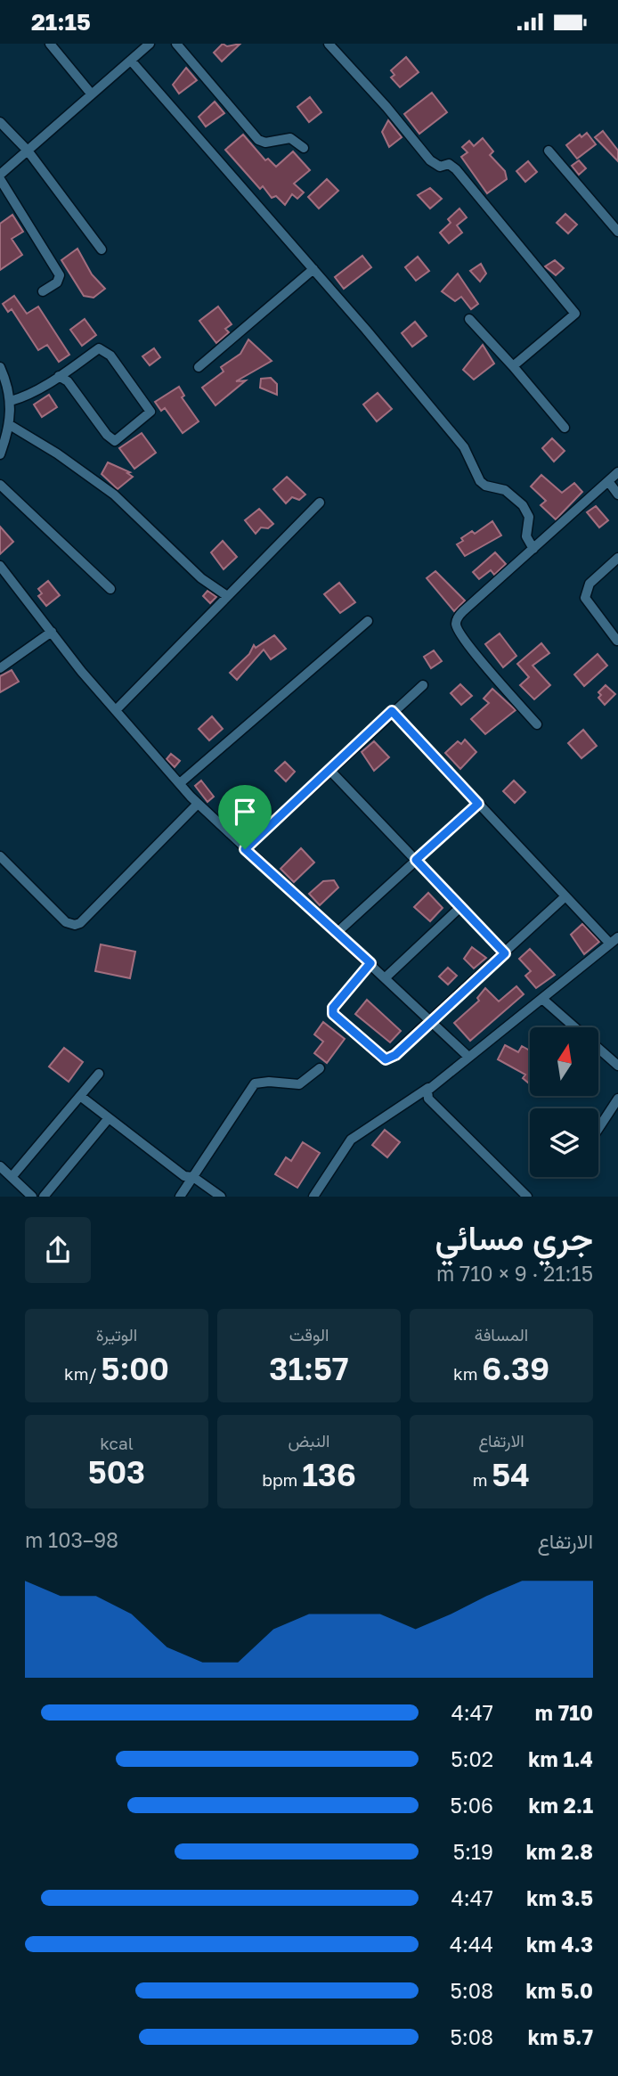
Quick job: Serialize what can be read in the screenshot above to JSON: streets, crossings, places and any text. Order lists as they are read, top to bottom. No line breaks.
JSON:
{"north":"top","page":{"status":"21:15","heading":["جري مسائي","21:15 · 9 × 710 m"],"stats":[["المسافة","6.39 km"],["الوقت","31:57"],["الوتيرة","5:00 /km"],["الارتفاع","54 m"],["النبض","136 bpm"],["kcal","503"]],"chart":["الارتفاع","98–103 m"],"list":[{"name":"710 m","note":"4:47"},{"name":"1.4 km","note":"5:02"},{"name":"2.1 km","note":"5:06"},{"name":"2.8 km","note":"5:19"},{"name":"3.5 km","note":"4:47"},{"name":"4.3 km","note":"4:44"},{"name":"5.0 km","note":"5:08"},{"name":"5.7 km","note":"5:08"}]}}
